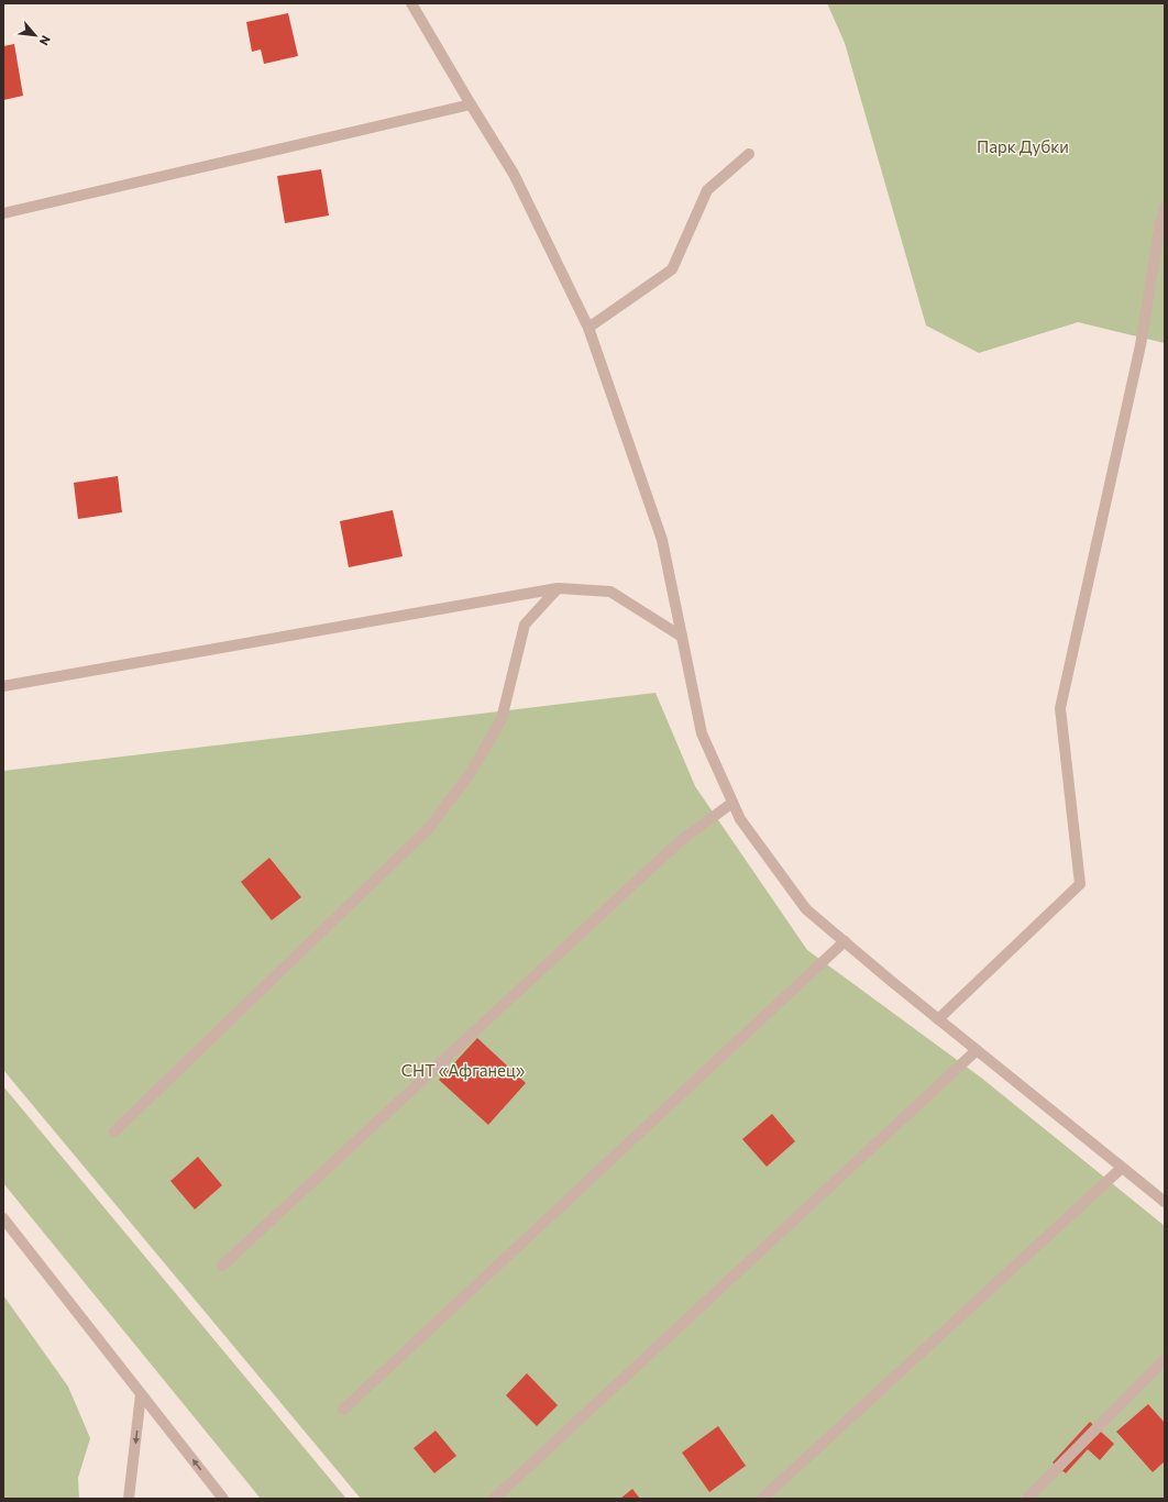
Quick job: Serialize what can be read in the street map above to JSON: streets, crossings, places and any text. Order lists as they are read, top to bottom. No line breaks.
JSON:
{"parks":["Парк Дубки","СНТ «Афганец»"],"north":"bottom right"}
